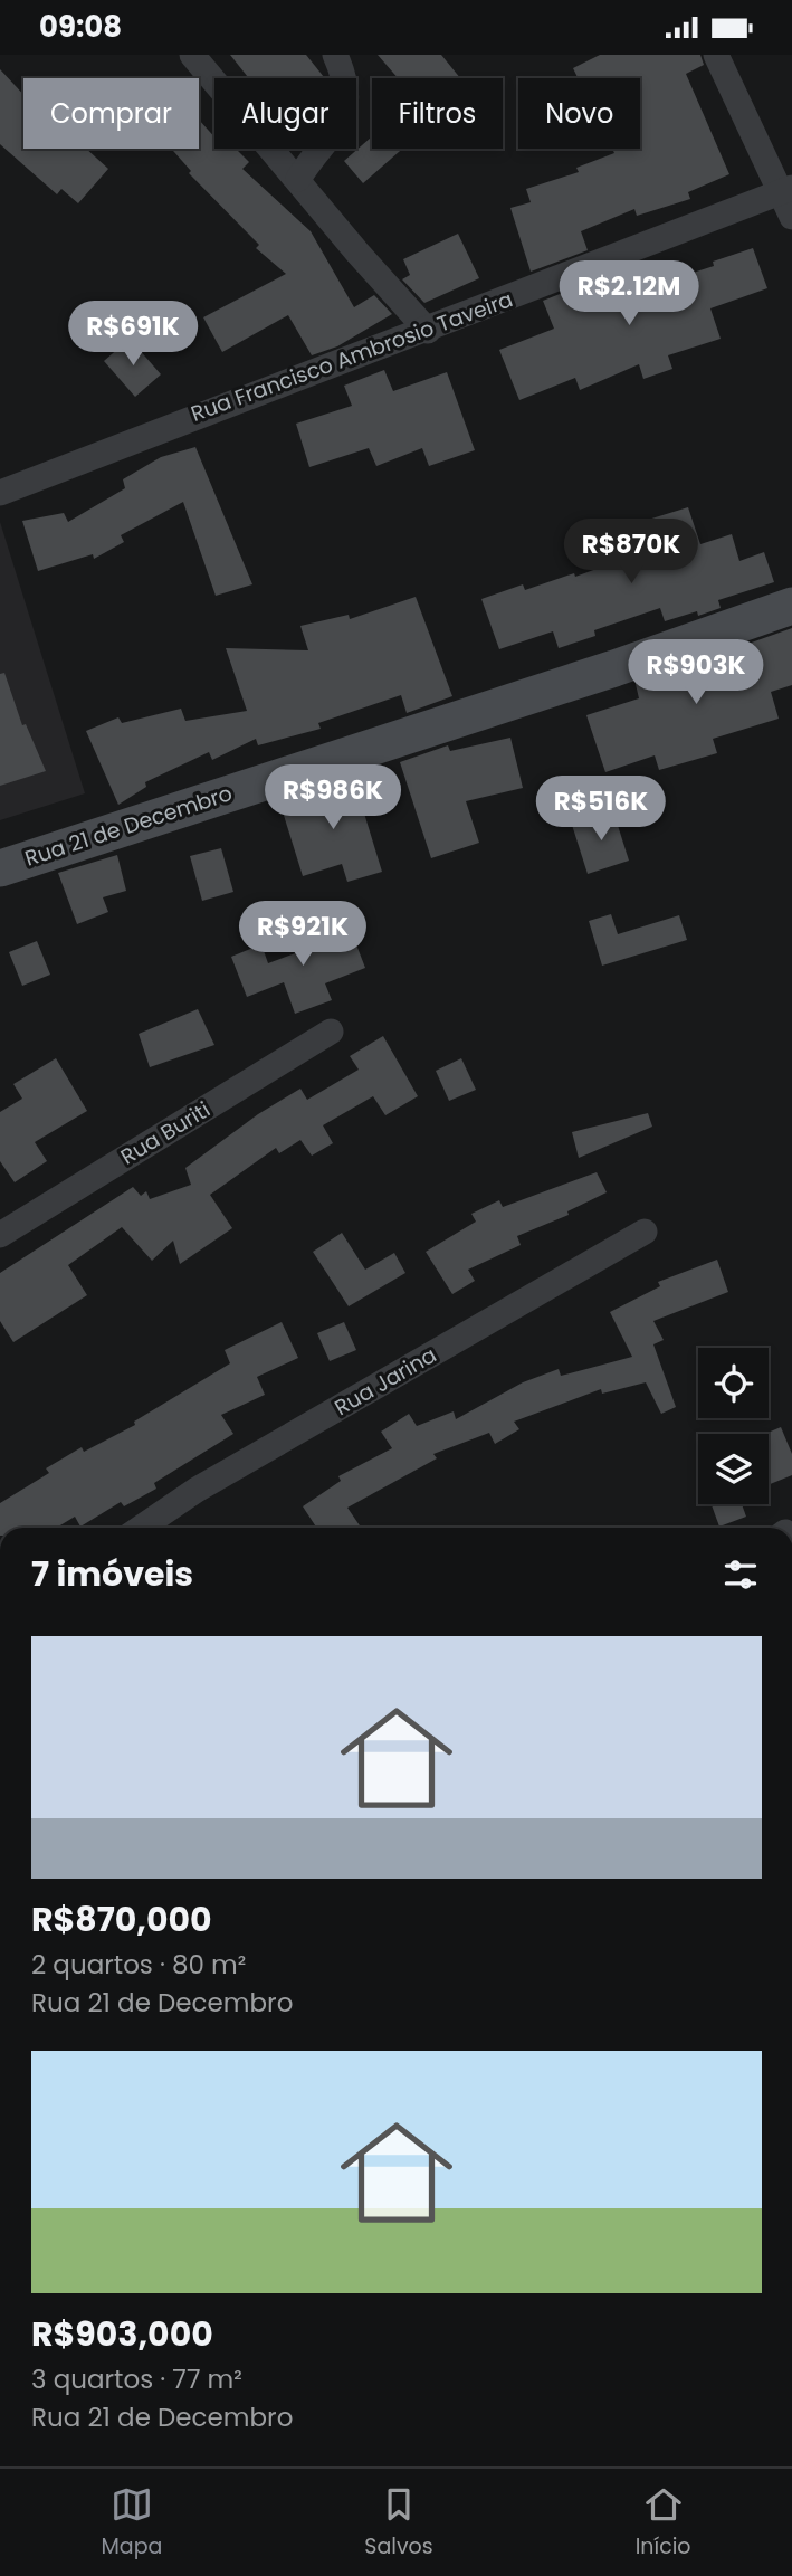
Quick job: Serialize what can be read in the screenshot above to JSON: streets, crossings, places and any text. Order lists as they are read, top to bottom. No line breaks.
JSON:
{"streets":{"street":["Rua Francisco Ambrosio Taveira","Rua 21 de Decembro","Rua Buriti","Rua Jarina"]},"page":{"status":"09:08","chip":["Comprar","Alugar","Filtros","Novo"],"price":["R$2.12M","R$691K","R$870K","R$903K","R$986K","R$516K","R$921K"],"heading":"7 imóveis","list":[{"name":"R$870,000","note":"2 quartos · 80 m² · Rua 21 de Decembro"},{"name":"R$903,000","note":"3 quartos · 77 m² · Rua 21 de Decembro"}],"tabs":["Mapa","Salvos","Início"]}}
